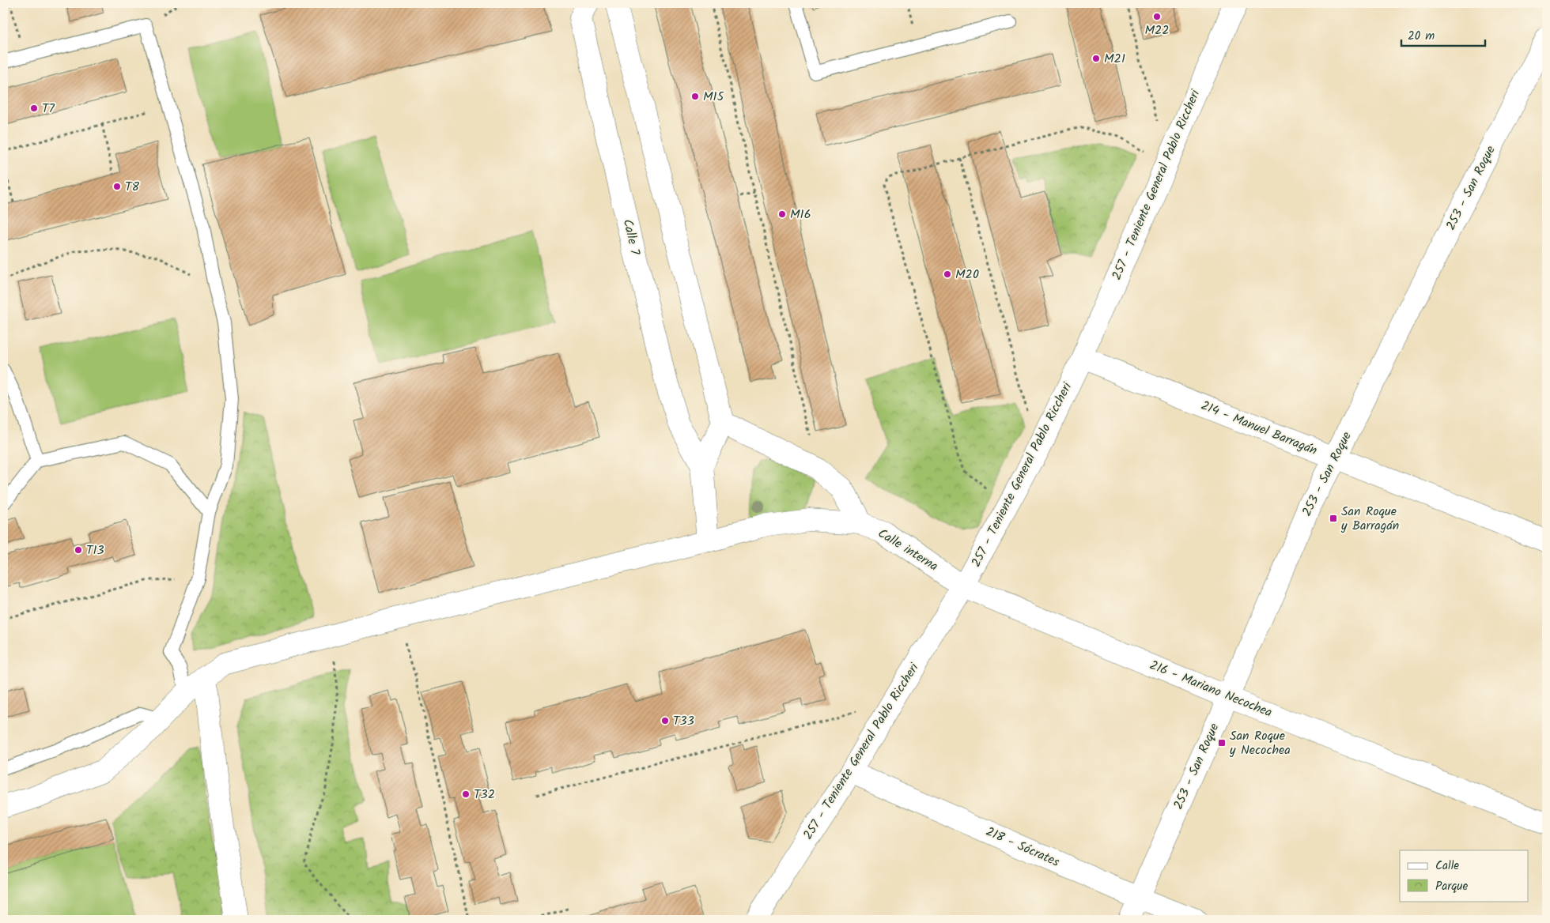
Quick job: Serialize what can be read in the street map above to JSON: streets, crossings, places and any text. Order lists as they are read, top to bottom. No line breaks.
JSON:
{"streets":{"street":["257 - Teniente General Pablo Riccheri","253 - San Roque","Calle 7","214 - Manuel Barragán","Calle interna","216 - Mariano Necochea","218 - Sócrates"]},"crossings":[["257 - Teniente General Pablo Riccheri","214 - Manuel Barragán"],["257 - Teniente General Pablo Riccheri","Calle interna"],["257 - Teniente General Pablo Riccheri","216 - Mariano Necochea"],["257 - Teniente General Pablo Riccheri","218 - Sócrates"],["253 - San Roque","214 - Manuel Barragán"],["253 - San Roque","216 - Mariano Necochea"],["253 - San Roque","218 - Sócrates"],["Calle 7","Calle interna"],["Calle interna","216 - Mariano Necochea"]],"places":{"other":["M22","M21","M15","T7","T8","M16","M20","T13","T33","T32"],"transit":["San Roque y Barragán","San Roque y Necochea"]},"legend":["Calle","Parque"],"scale_bar":"20 m"}
